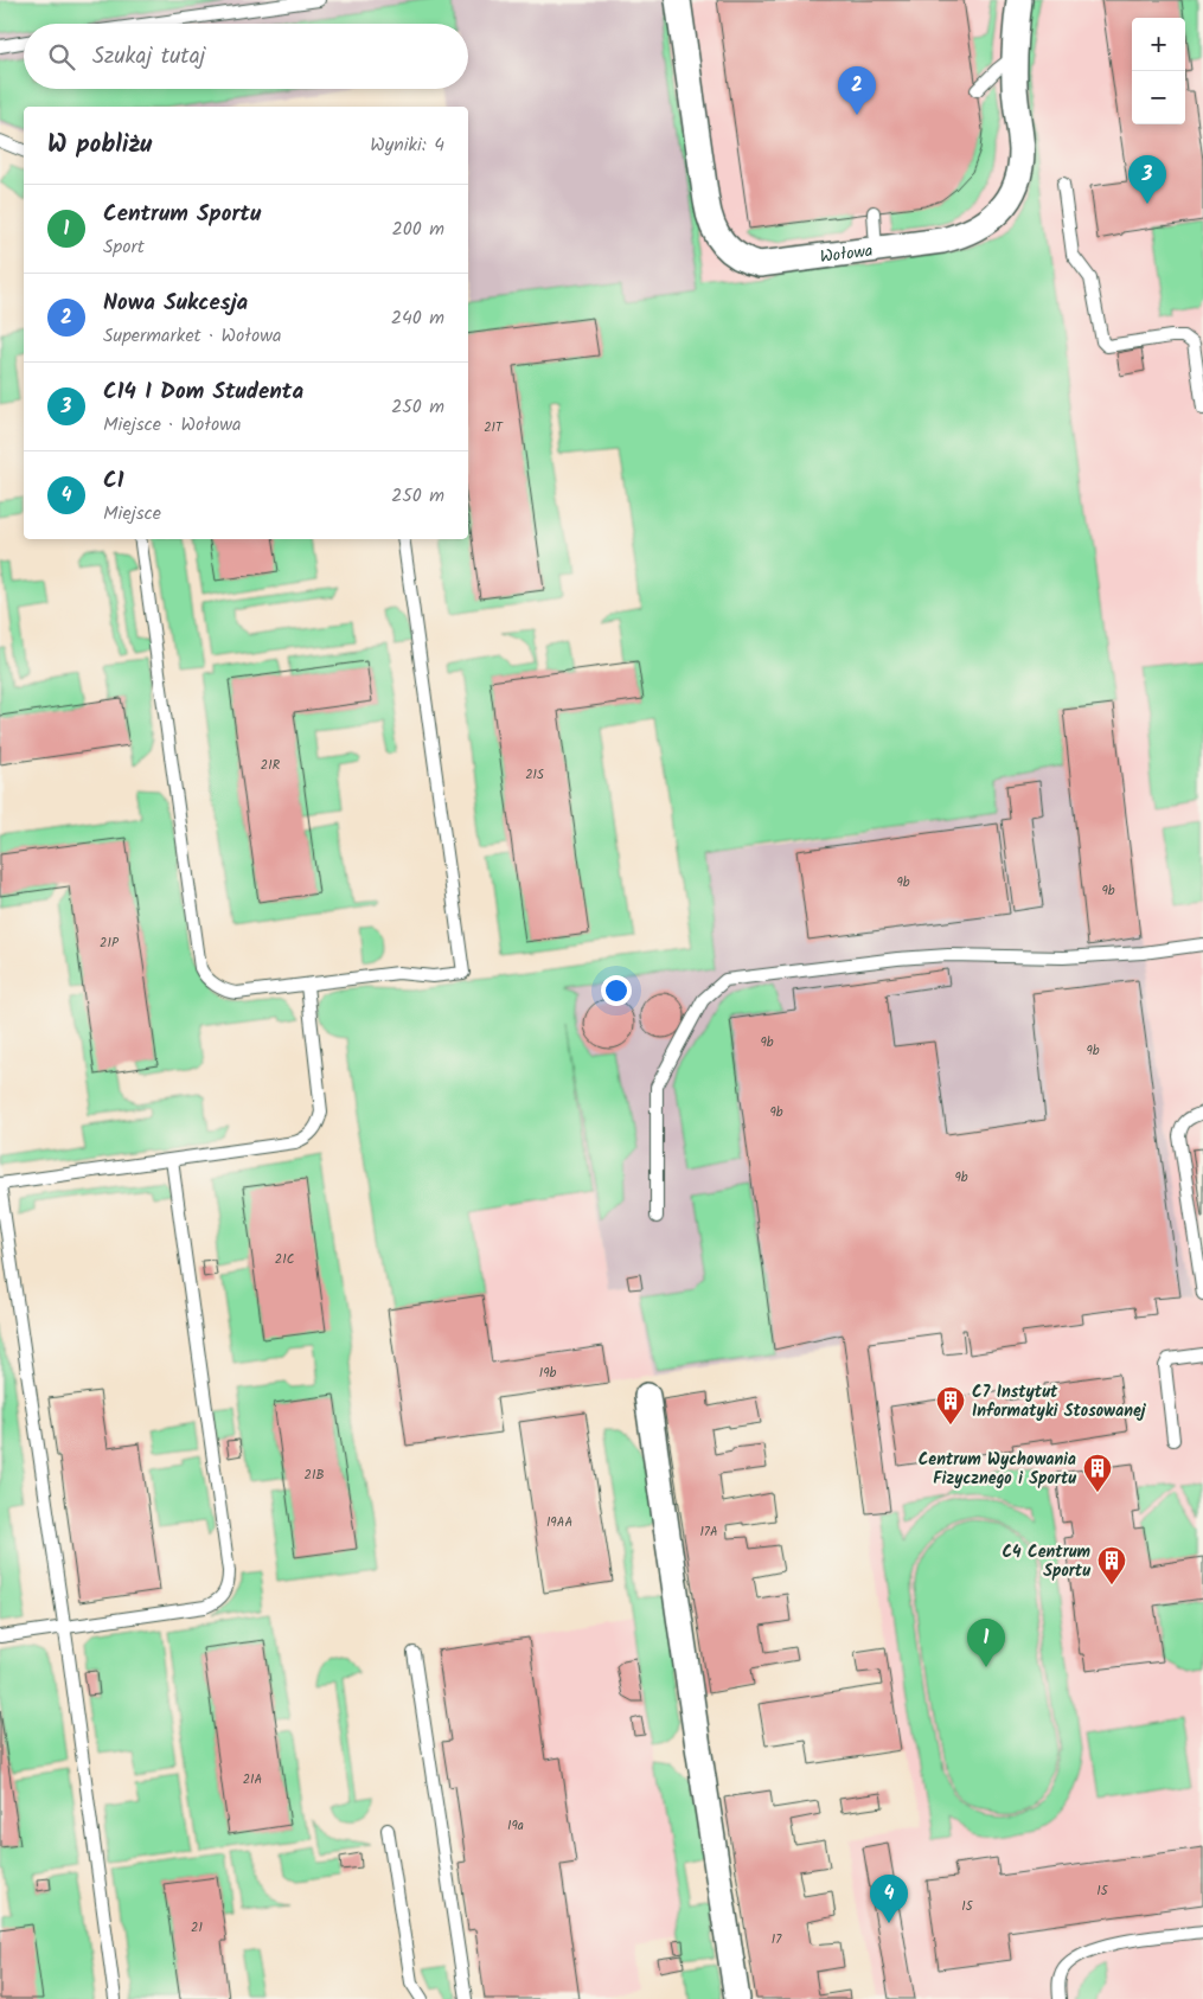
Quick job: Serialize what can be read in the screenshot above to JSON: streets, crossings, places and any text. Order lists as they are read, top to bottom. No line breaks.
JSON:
{"streets":{"street":["Wołowa"]},"places":{"building":["C7 Instytut Informatyki Stosowanej","Centrum Wychowania Fizycznego i Sportu","C4 Centrum Sportu"]},"house_numbers":["21T","21R","21S","9b","9b","21P","9b","9b","9b","9b","21C","19b","21B","19AA","17A","21A","19a","15","15","21","17"],"page":{"map_buttons":["+","−"],"search":"Szukaj tutaj","pins":["2","3","1","4"],"heading":["W pobliżu","Wyniki: 4"],"list":[{"mark":"1","name":"Centrum Sportu","note":"Sport","value":"200 m"},{"mark":"2","name":"Nowa Sukcesja","note":"Supermarket · Wołowa","value":"240 m"},{"mark":"3","name":"C14 I Dom Studenta","note":"Miejsce · Wołowa","value":"250 m"},{"mark":"4","name":"C1","note":"Miejsce","value":"250 m"}]}}
